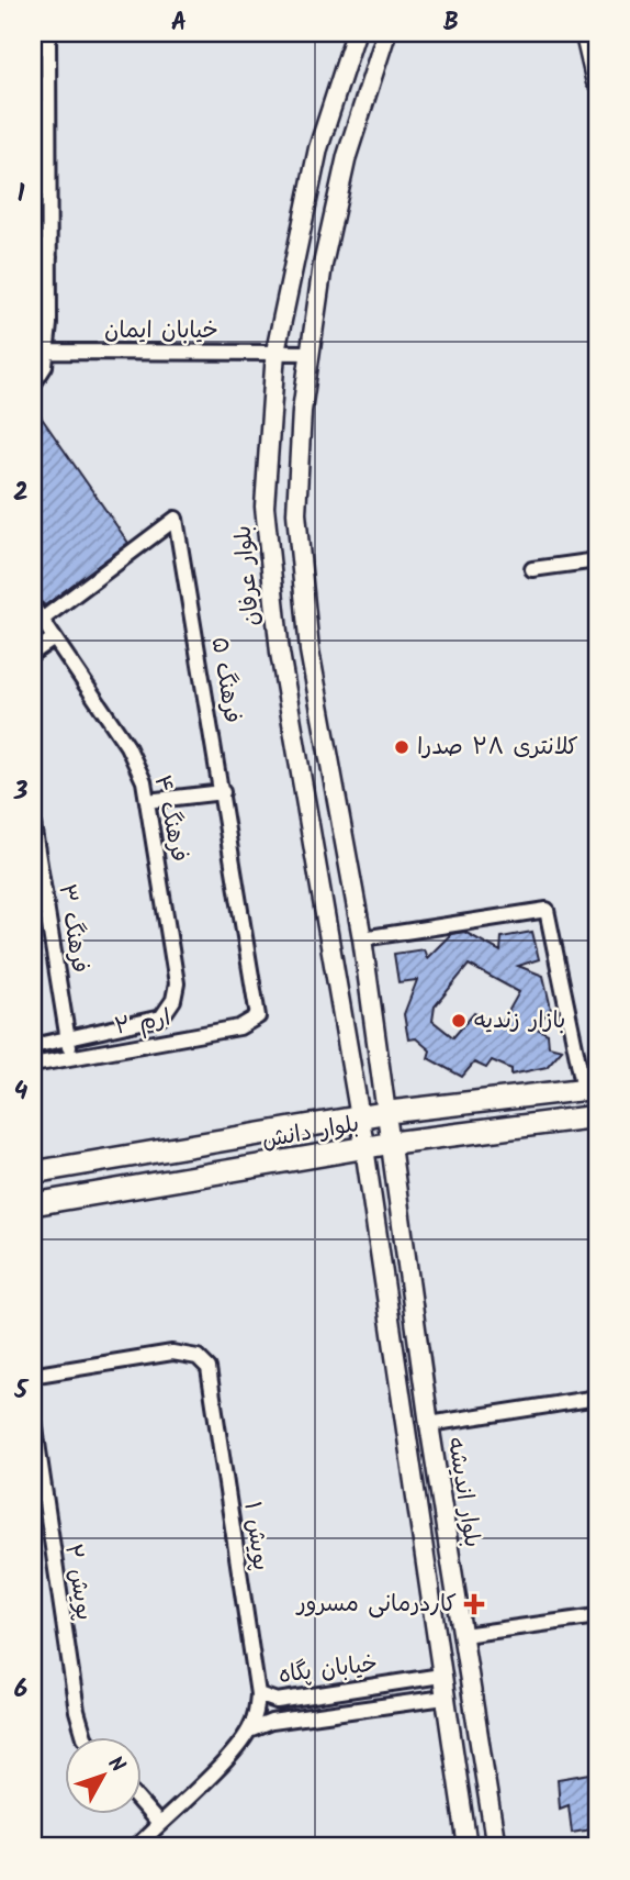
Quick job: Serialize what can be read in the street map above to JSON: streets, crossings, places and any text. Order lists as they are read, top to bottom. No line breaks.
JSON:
{"streets":{"main road":["بلوار دانش"],"street":["خیابان ایمان","بلوار عرفان","فرهنگ ۵","فرهنگ ۴","فرهنگ ۳","ارم ۲","بلوار اندیشه","پویش ۱","پویش ۲","خیابان پگاه"]},"crossings":[["خیابان ایمان","بلوار عرفان"],["بلوار عرفان","بلوار دانش"],["بلوار عرفان","بلوار اندیشه"],["فرهنگ ۵","فرهنگ ۴"],["فرهنگ ۵","ارم ۲"],["فرهنگ ۴","فرهنگ ۳"],["فرهنگ ۳","ارم ۲"],["بلوار دانش","بلوار اندیشه"],["بلوار اندیشه","خیابان پگاه"],["پویش ۱","خیابان پگاه"]],"places":{"other":["کلانتری ۲۸ صدرا","بازار زندیه"],"health":["کاردرمانی مسرور"]},"north":"top right","grid":{"columns":["A","B"],"rows":["1","2","3","4","5","6"]}}
